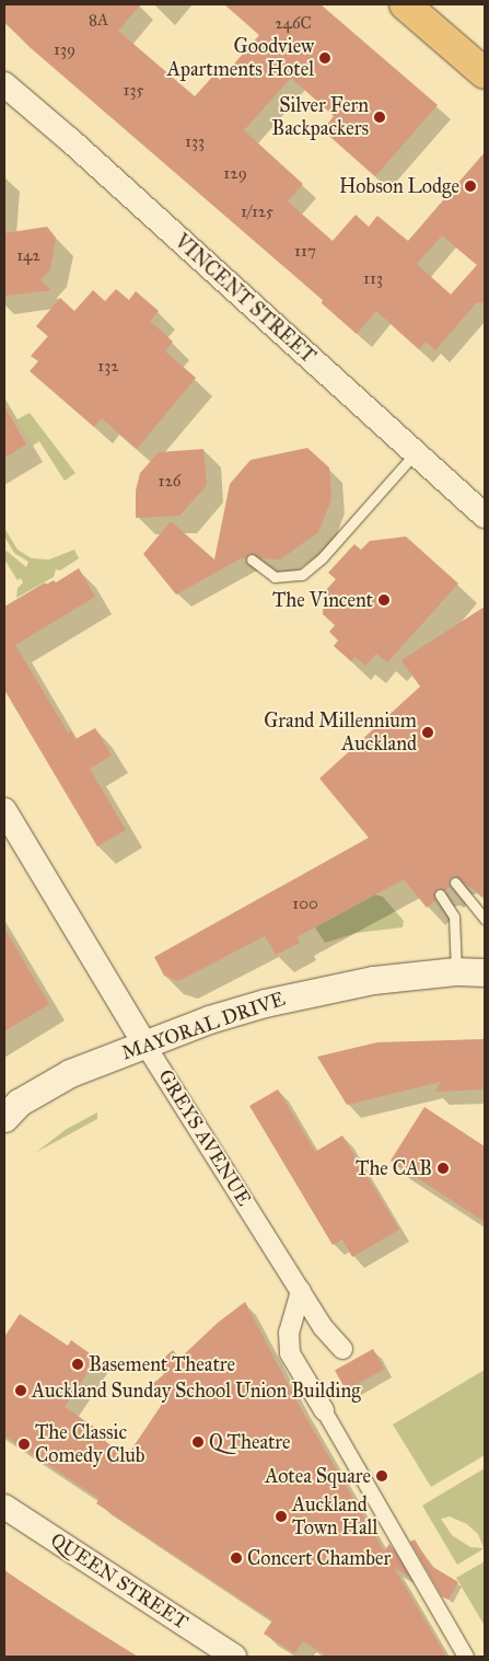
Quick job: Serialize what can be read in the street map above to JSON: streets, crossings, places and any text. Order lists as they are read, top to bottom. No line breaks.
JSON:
{"streets":{"main road":["MAYORAL DRIVE"],"street":["VINCENT STREET","GREYS AVENUE","QUEEN STREET"]},"crossings":[["MAYORAL DRIVE","GREYS AVENUE"]],"places":["Goodview Apartments Hotel","Silver Fern Backpackers","Hobson Lodge","The Vincent","Grand Millennium Auckland","The CAB","Basement Theatre","Auckland Sunday School Union Building","Q Theatre","The Classic Comedy Club","Aotea Square","Auckland Town Hall","Concert Chamber"],"house_numbers":["8A","246C","139","135","133","129","1/125","117","142","113","132","126","100"]}
